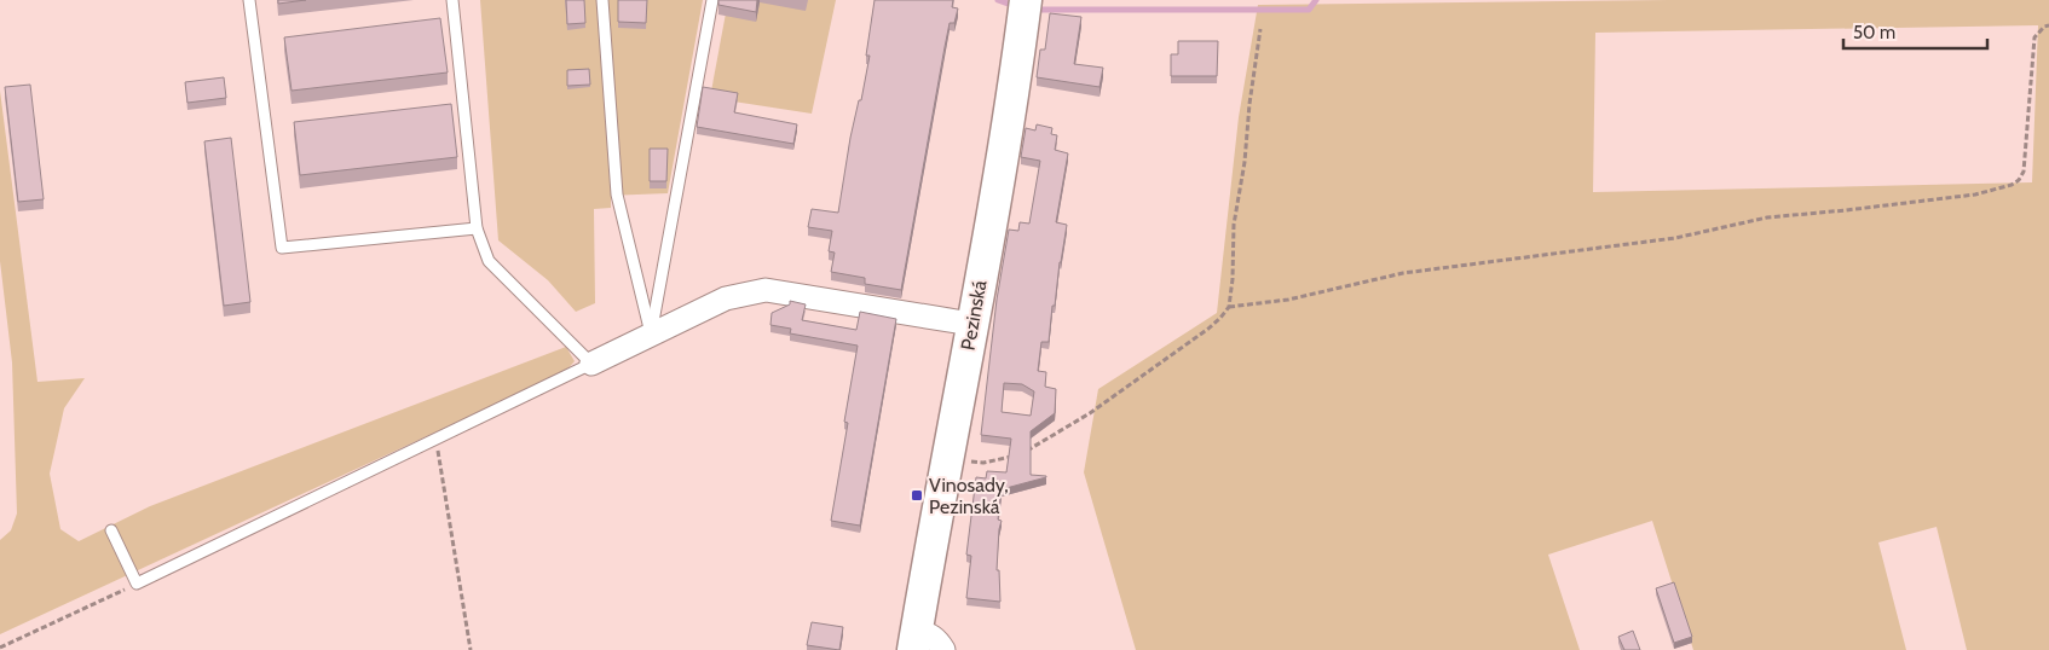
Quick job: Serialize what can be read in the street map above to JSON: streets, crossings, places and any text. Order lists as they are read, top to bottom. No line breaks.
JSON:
{"streets":{"main road":["Pezinská"]},"places":{"transit":["Vinosady, Pezinská"]},"scale_bar":"50 m"}
